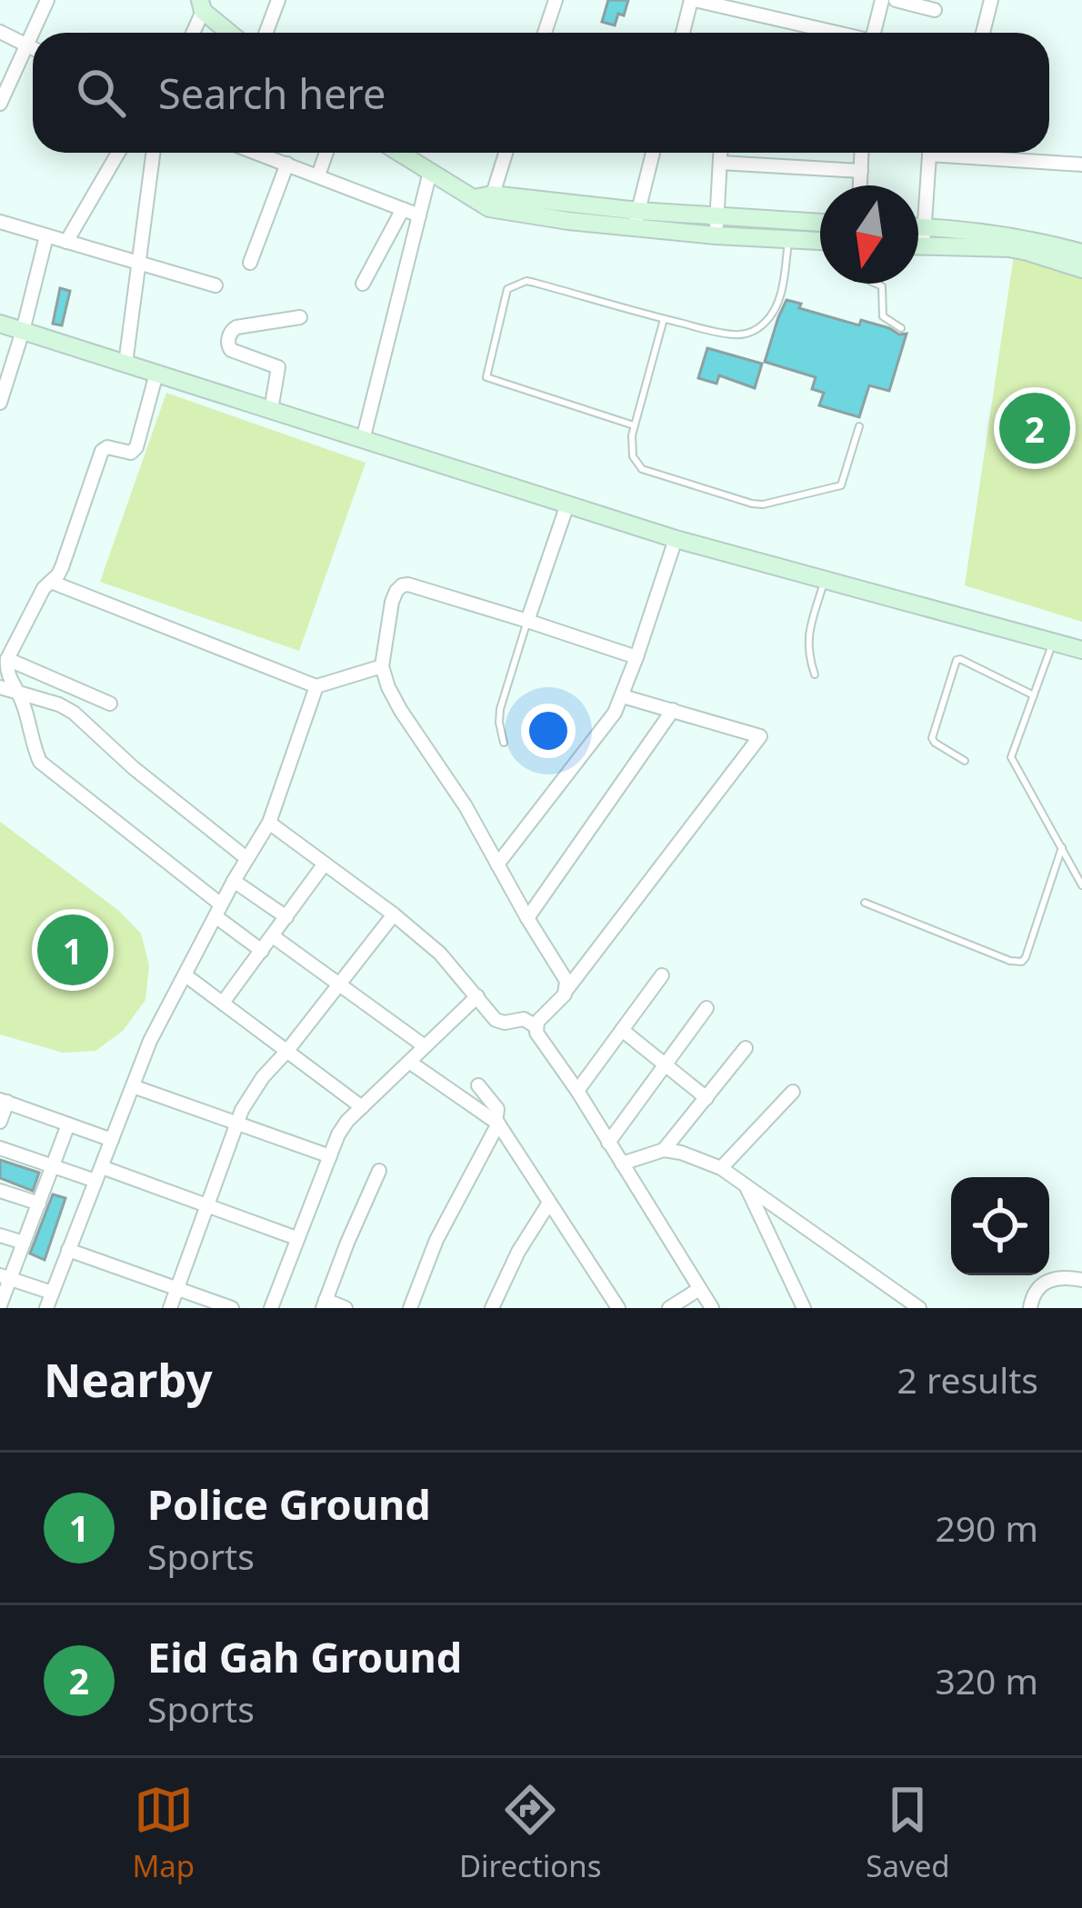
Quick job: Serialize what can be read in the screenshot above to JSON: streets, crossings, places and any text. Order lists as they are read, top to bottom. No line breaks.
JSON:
{"north":"bottom","page":{"search":"Search here","pins":["2","1"],"heading":["Nearby","2 results"],"list":[{"mark":"1","name":"Police Ground","note":"Sports","value":"290 m"},{"mark":"2","name":"Eid Gah Ground","note":"Sports","value":"320 m"}],"nav":["Map","Directions","Saved"]}}
